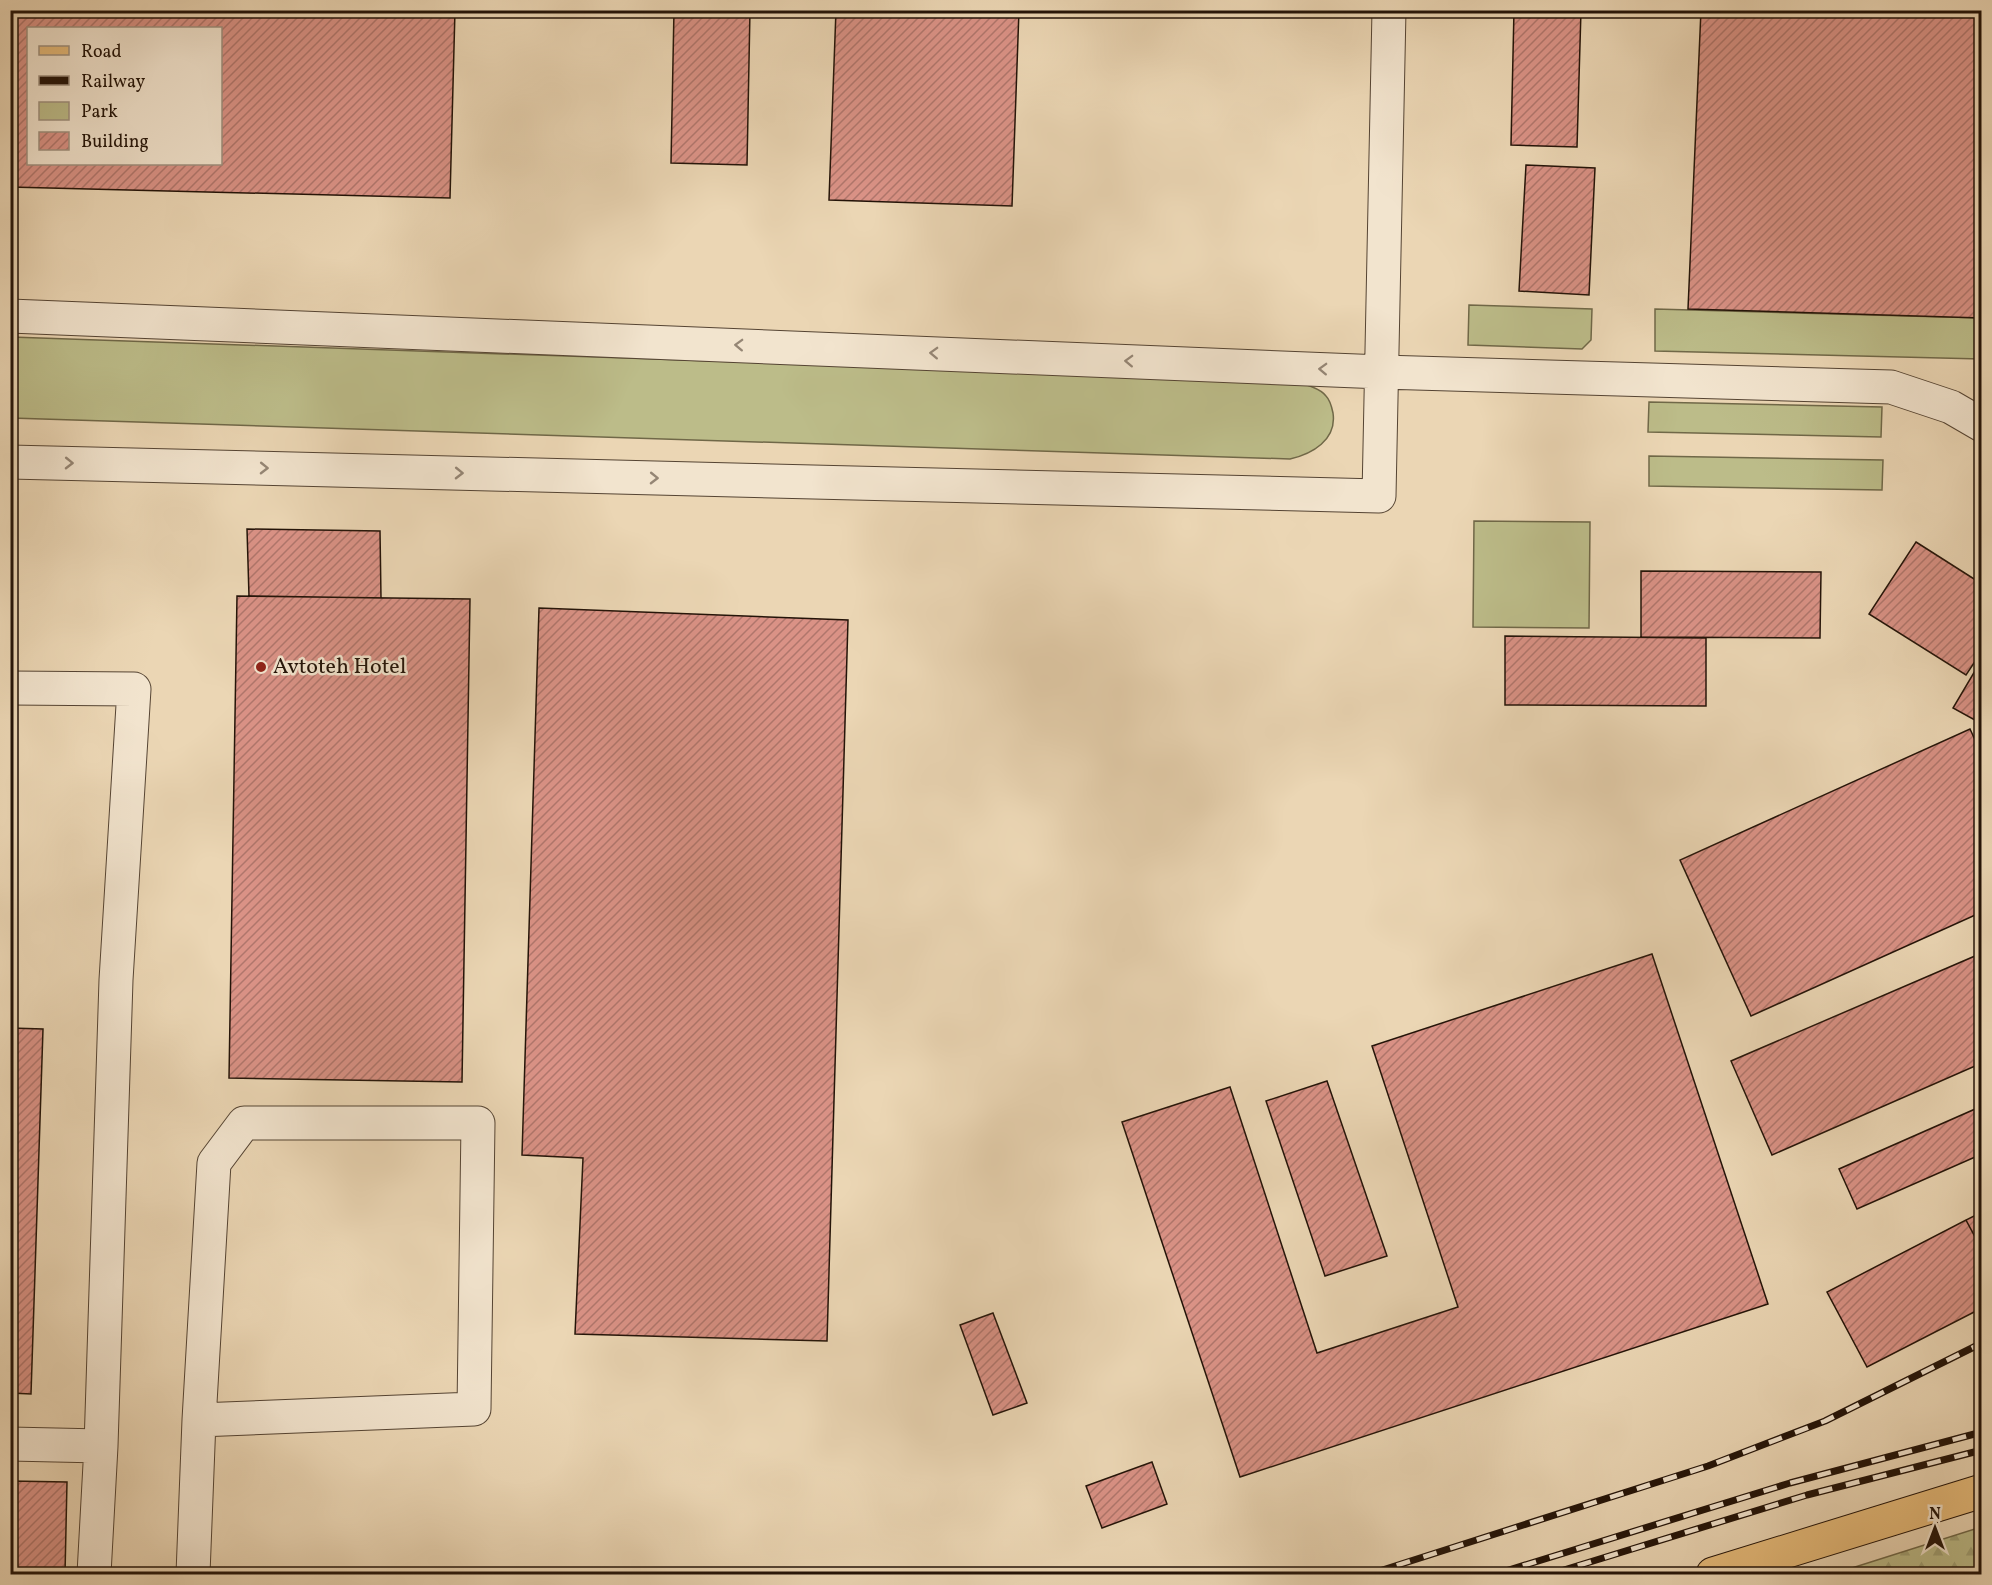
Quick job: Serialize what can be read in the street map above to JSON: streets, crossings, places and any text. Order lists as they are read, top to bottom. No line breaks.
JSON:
{"places":["Avtoteh Hotel"],"legend":["Road","Railway","Park","Building"],"north":"top"}
